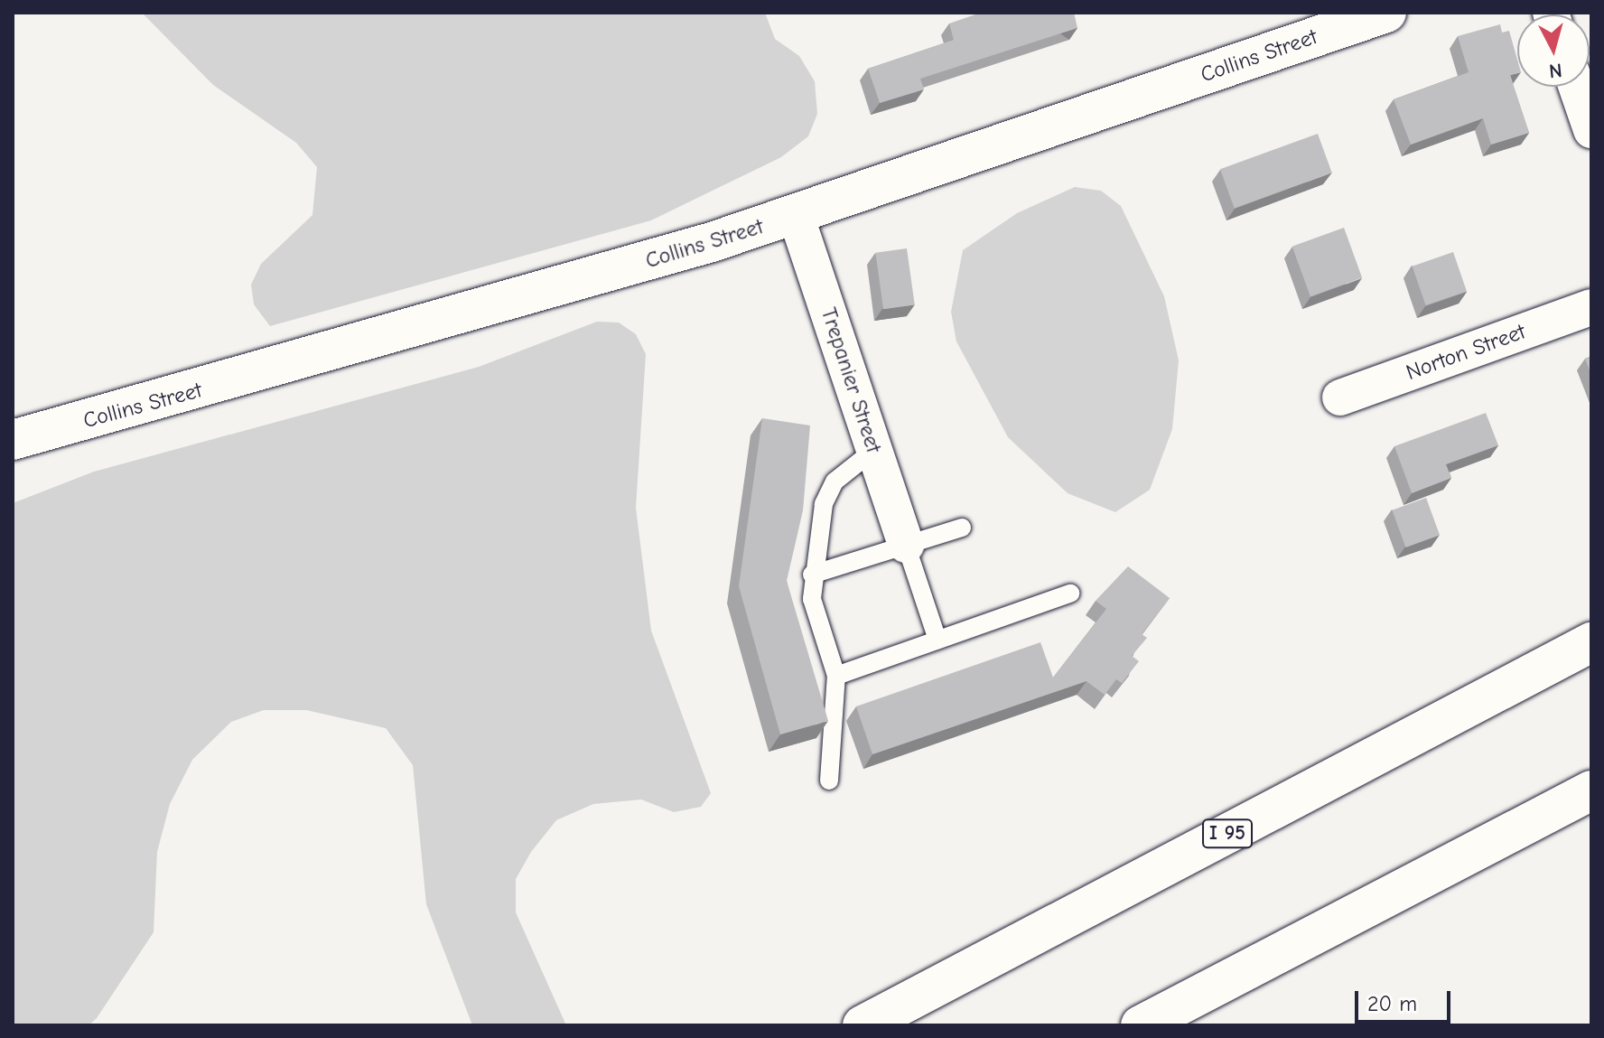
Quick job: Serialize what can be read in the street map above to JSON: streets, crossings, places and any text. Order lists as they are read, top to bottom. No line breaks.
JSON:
{"streets":{"main road":["Collins Street","I 95"],"street":["Norton Street","Trepanier Street"]},"crossings":[["Collins Street","Trepanier Street"]],"scale_bar":"20 m","north":"bottom"}
